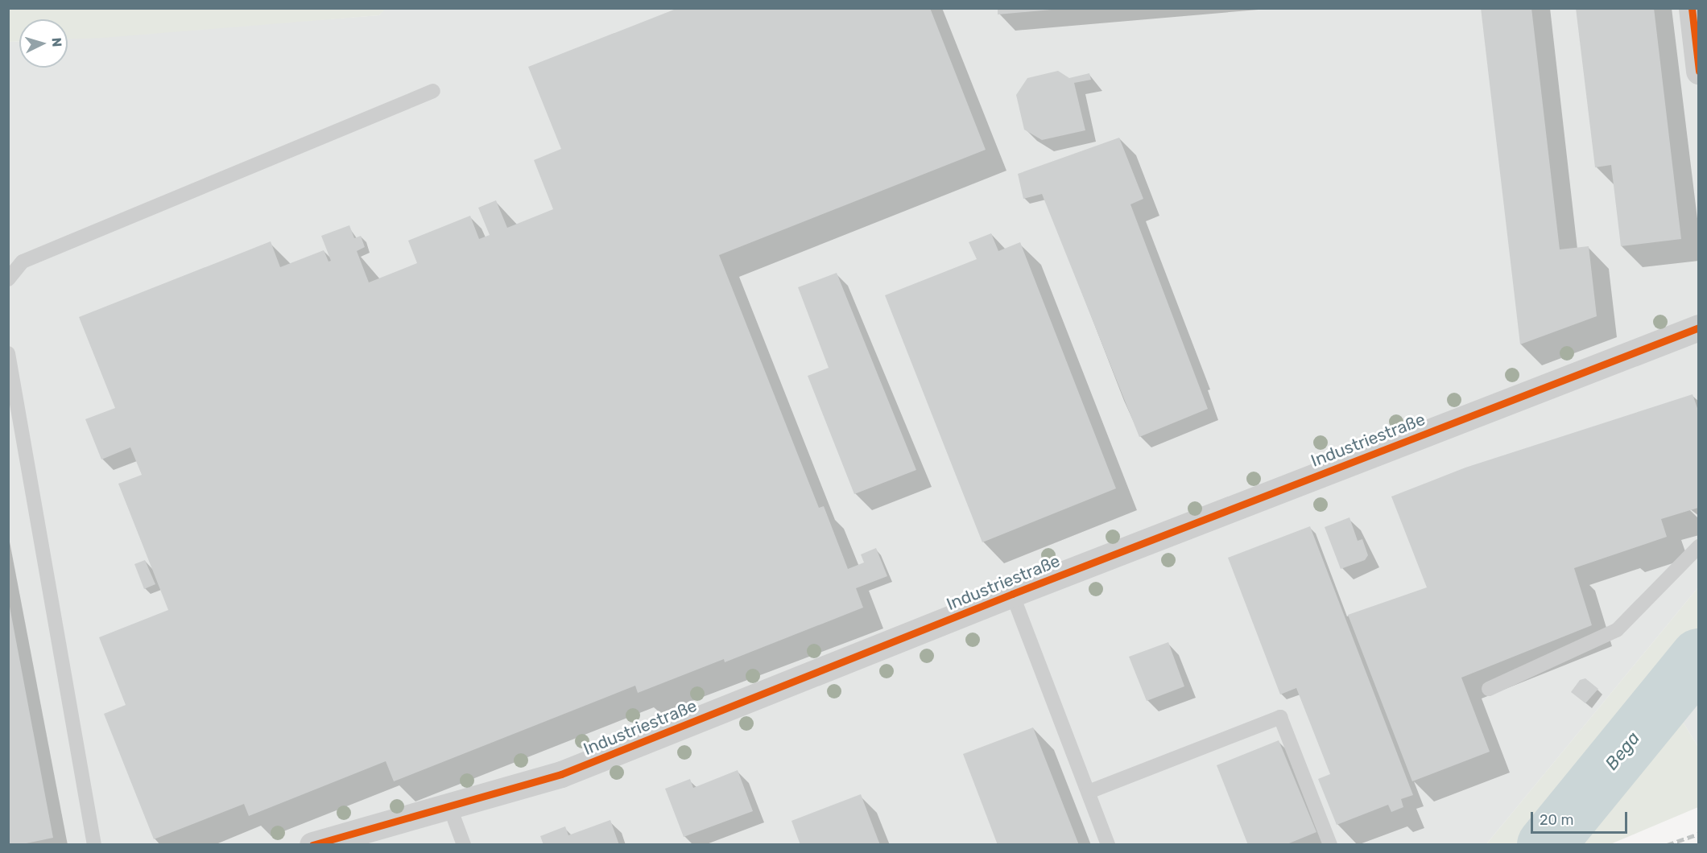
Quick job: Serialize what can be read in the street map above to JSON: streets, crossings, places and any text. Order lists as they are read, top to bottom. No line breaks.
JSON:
{"streets":{"street":["Industriestraße"]},"water":["Bega"],"scale_bar":"20 m","north":"right"}
